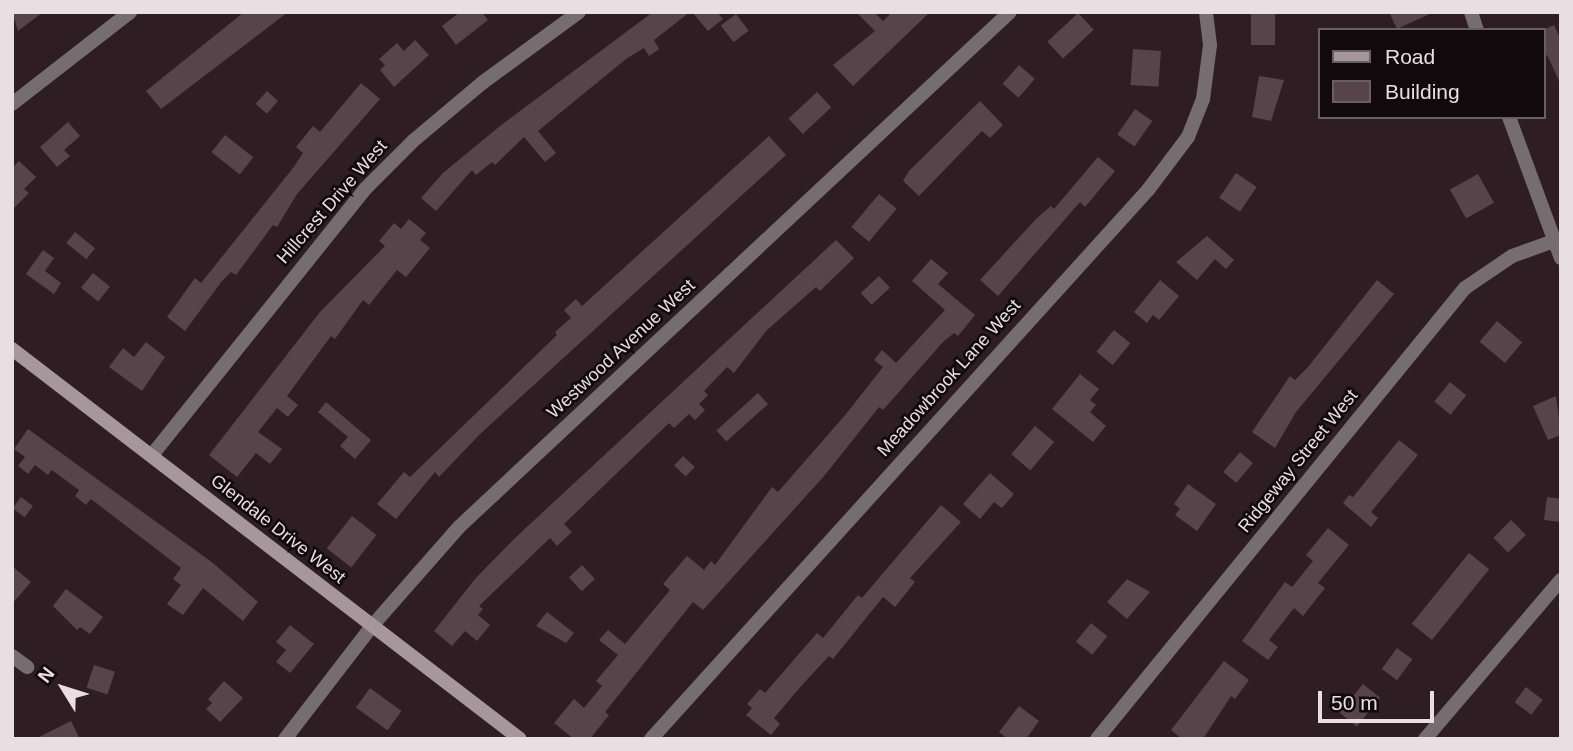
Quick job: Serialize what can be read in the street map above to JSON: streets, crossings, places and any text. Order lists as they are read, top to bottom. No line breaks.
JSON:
{"streets":{"street":["Hillcrest Drive West","Westwood Avenue West","Meadowbrook Lane West","Ridgeway Street West","Glendale Drive West"]},"crossings":[["Hillcrest Drive West","Glendale Drive West"],["Westwood Avenue West","Glendale Drive West"]],"legend":["Road","Building"],"scale_bar":"50 m","north":"top left"}
